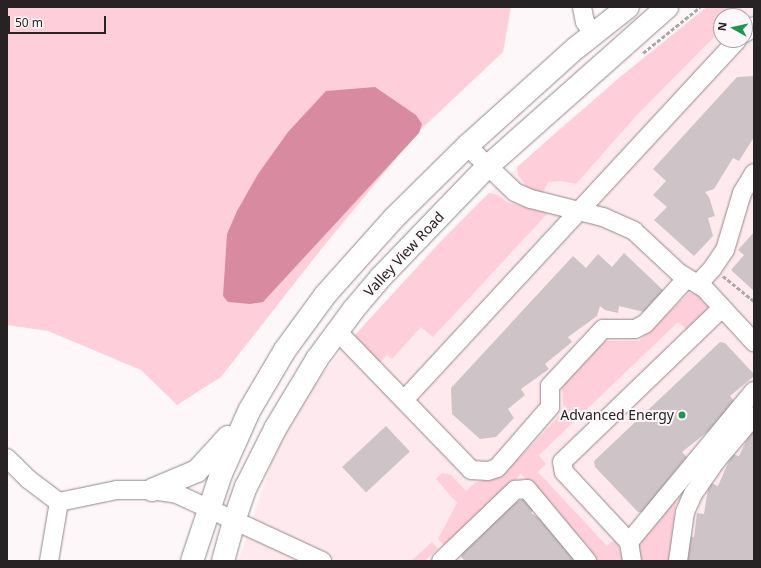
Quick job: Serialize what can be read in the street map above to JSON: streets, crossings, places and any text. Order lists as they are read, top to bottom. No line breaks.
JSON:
{"streets":{"main road":["Valley View Road"]},"places":["Advanced Energy"],"scale_bar":"50 m","north":"left"}
